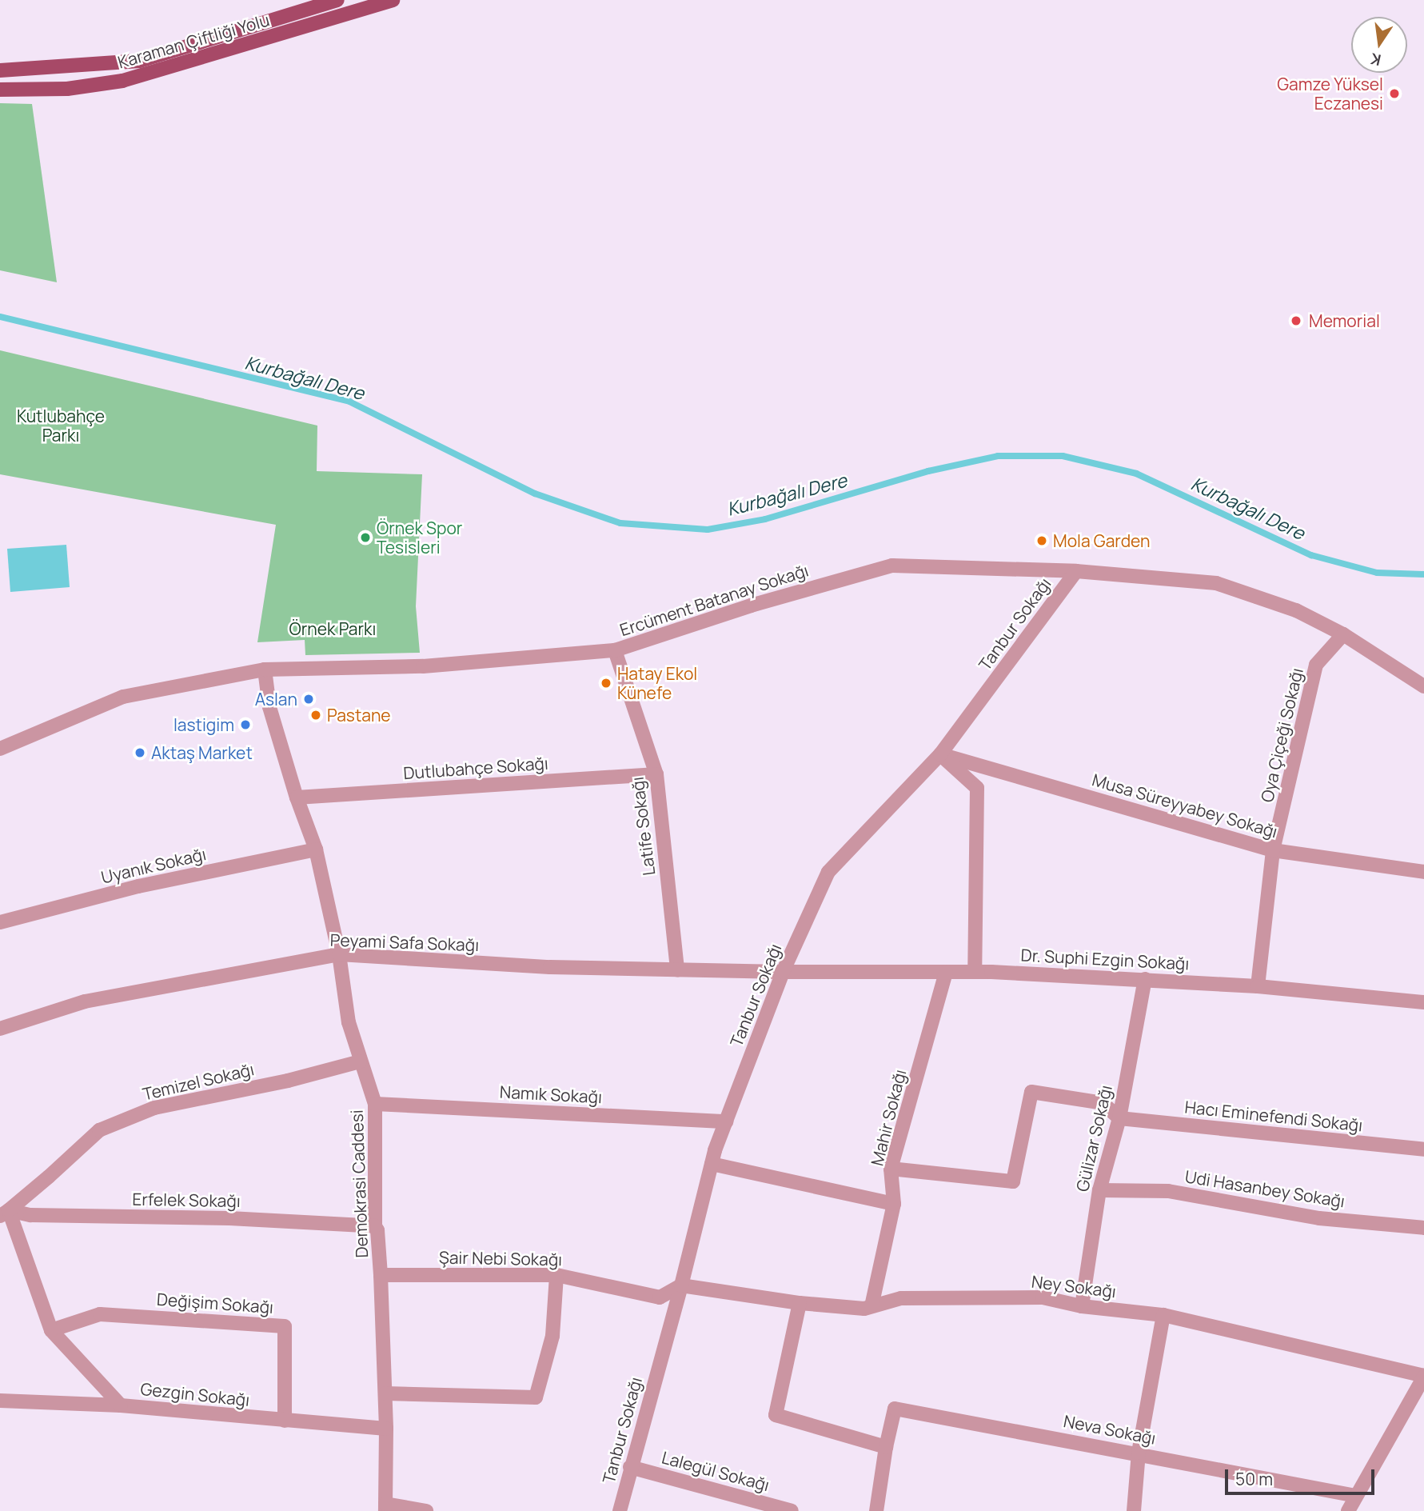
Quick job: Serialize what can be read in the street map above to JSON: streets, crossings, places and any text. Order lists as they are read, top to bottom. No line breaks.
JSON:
{"streets":{"main road":["Karaman Çiftliği Yolu"],"street":["Ercüment Batanay Sokağı","Tanbur Sokağı","Oya Çiçeği Sokağı","Dutlubahçe Sokağı","Musa Süreyyabey Sokağı","Latife Sokağı","Uyanık Sokağı","Peyami Safa Sokağı","Dr. Suphi Ezgin Sokağı","Temizel Sokağı","Namık Sokağı","Hacı Eminefendi Sokağı","Mahir Sokağı","Gülizar Sokağı","Demokrasi Caddesi","Udi Hasanbey Sokağı","Erfelek Sokağı","Şair Nebi Sokağı","Ney Sokağı","Değişim Sokağı","Gezgin Sokağı","Neva Sokağı","Lalegül Sokağı"]},"crossings":[["Ercüment Batanay Sokağı","Tanbur Sokağı"],["Ercüment Batanay Sokağı","Oya Çiçeği Sokağı"],["Ercüment Batanay Sokağı","Latife Sokağı"],["Ercüment Batanay Sokağı","Demokrasi Caddesi"],["Tanbur Sokağı","Musa Süreyyabey Sokağı"],["Tanbur Sokağı","Peyami Safa Sokağı"],["Tanbur Sokağı","Dr. Suphi Ezgin Sokağı"],["Tanbur Sokağı","Namık Sokağı"],["Tanbur Sokağı","Şair Nebi Sokağı"],["Tanbur Sokağı","Ney Sokağı"],["Tanbur Sokağı","Lalegül Sokağı"],["Oya Çiçeği Sokağı","Musa Süreyyabey Sokağı"],["Oya Çiçeği Sokağı","Dr. Suphi Ezgin Sokağı"],["Dutlubahçe Sokağı","Latife Sokağı"],["Dutlubahçe Sokağı","Demokrasi Caddesi"],["Latife Sokağı","Peyami Safa Sokağı"],["Uyanık Sokağı","Demokrasi Caddesi"],["Peyami Safa Sokağı","Dr. Suphi Ezgin Sokağı"],["Peyami Safa Sokağı","Demokrasi Caddesi"],["Dr. Suphi Ezgin Sokağı","Mahir Sokağı"],["Dr. Suphi Ezgin Sokağı","Gülizar Sokağı"],["Temizel Sokağı","Demokrasi Caddesi"],["Temizel Sokağı","Erfelek Sokağı"],["Namık Sokağı","Demokrasi Caddesi"],["Hacı Eminefendi Sokağı","Gülizar Sokağı"],["Mahir Sokağı","Ney Sokağı"],["Gülizar Sokağı","Udi Hasanbey Sokağı"],["Gülizar Sokağı","Ney Sokağı"],["Demokrasi Caddesi","Erfelek Sokağı"],["Demokrasi Caddesi","Şair Nebi Sokağı"],["Demokrasi Caddesi","Gezgin Sokağı"],["Şair Nebi Sokağı","Ney Sokağı"],["Değişim Sokağı","Gezgin Sokağı"]],"water":["Kurbağalı Dere"],"parks":["Kutlubahçe Parkı","Örnek Parkı"],"places":["Gamze Yüksel Eczanesi","Memorial","Örnek Spor Tesisleri","Mola Garden","Hatay Ekol Künefe","Aslan","Pastane","lastigim","Aktaş Market"],"scale_bar":"50 m","north":"bottom"}
